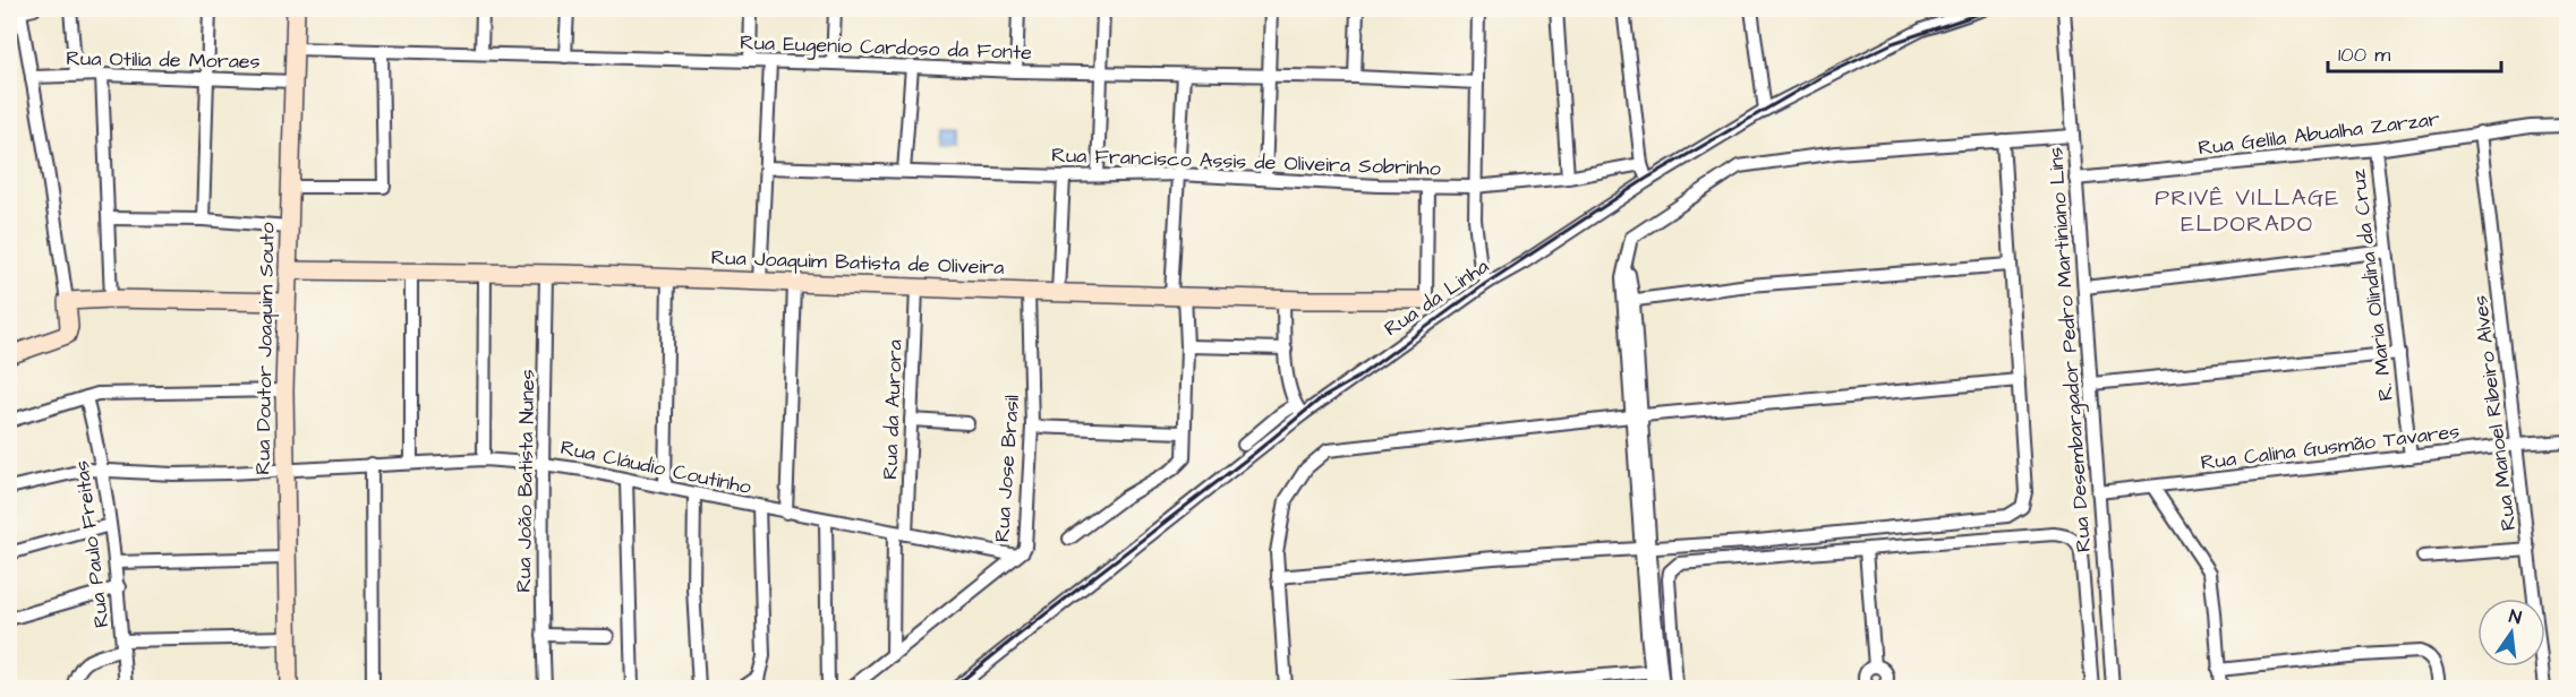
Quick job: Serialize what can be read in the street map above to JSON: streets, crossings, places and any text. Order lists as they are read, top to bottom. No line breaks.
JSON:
{"streets":{"street":["Rua Eugenio Cardoso da Fonte","Rua Otilia de Moraes","Rua Gelila Abualha Zarzar","Rua Francisco Assis de Oliveira Sobrinho","Rua Joaquim Batista de Oliveira","R. Maria Olindina da Cruz","Rua da Linha","Rua Doutor Joaquim Souto","Rua Desembargador Pedro Martiniano Lins","Rua da Aurora","Rua Manoel Ribeiro Alves","Rua Calina Gusmão Tavares","Rua Cláudio Coutinho","Rua Jose Brasil","Rua João Batista Nunes","Rua Paulo Freitas"]},"crossings":[["Rua Eugenio Cardoso da Fonte","Rua Doutor Joaquim Souto"],["Rua Otilia de Moraes","Rua Doutor Joaquim Souto"],["Rua Gelila Abualha Zarzar","R. Maria Olindina da Cruz"],["Rua Gelila Abualha Zarzar","Rua Desembargador Pedro Martiniano Lins"],["Rua Gelila Abualha Zarzar","Rua Manoel Ribeiro Alves"],["Rua Joaquim Batista de Oliveira","Rua Doutor Joaquim Souto"],["Rua Joaquim Batista de Oliveira","Rua da Aurora"],["Rua Joaquim Batista de Oliveira","Rua Jose Brasil"],["Rua Joaquim Batista de Oliveira","Rua João Batista Nunes"],["R. Maria Olindina da Cruz","Rua Calina Gusmão Tavares"],["Rua Doutor Joaquim Souto","Rua Cláudio Coutinho"],["Rua Desembargador Pedro Martiniano Lins","Rua Calina Gusmão Tavares"],["Rua da Aurora","Rua Cláudio Coutinho"],["Rua da Aurora","Rua Jose Brasil"],["Rua Manoel Ribeiro Alves","Rua Calina Gusmão Tavares"],["Rua Cláudio Coutinho","Rua Jose Brasil"],["Rua Cláudio Coutinho","Rua João Batista Nunes"],["Rua Cláudio Coutinho","Rua Paulo Freitas"]],"districts":["PRIVÊ VILLAGE ELDORADO"],"scale_bar":"100 m","north":"top"}
